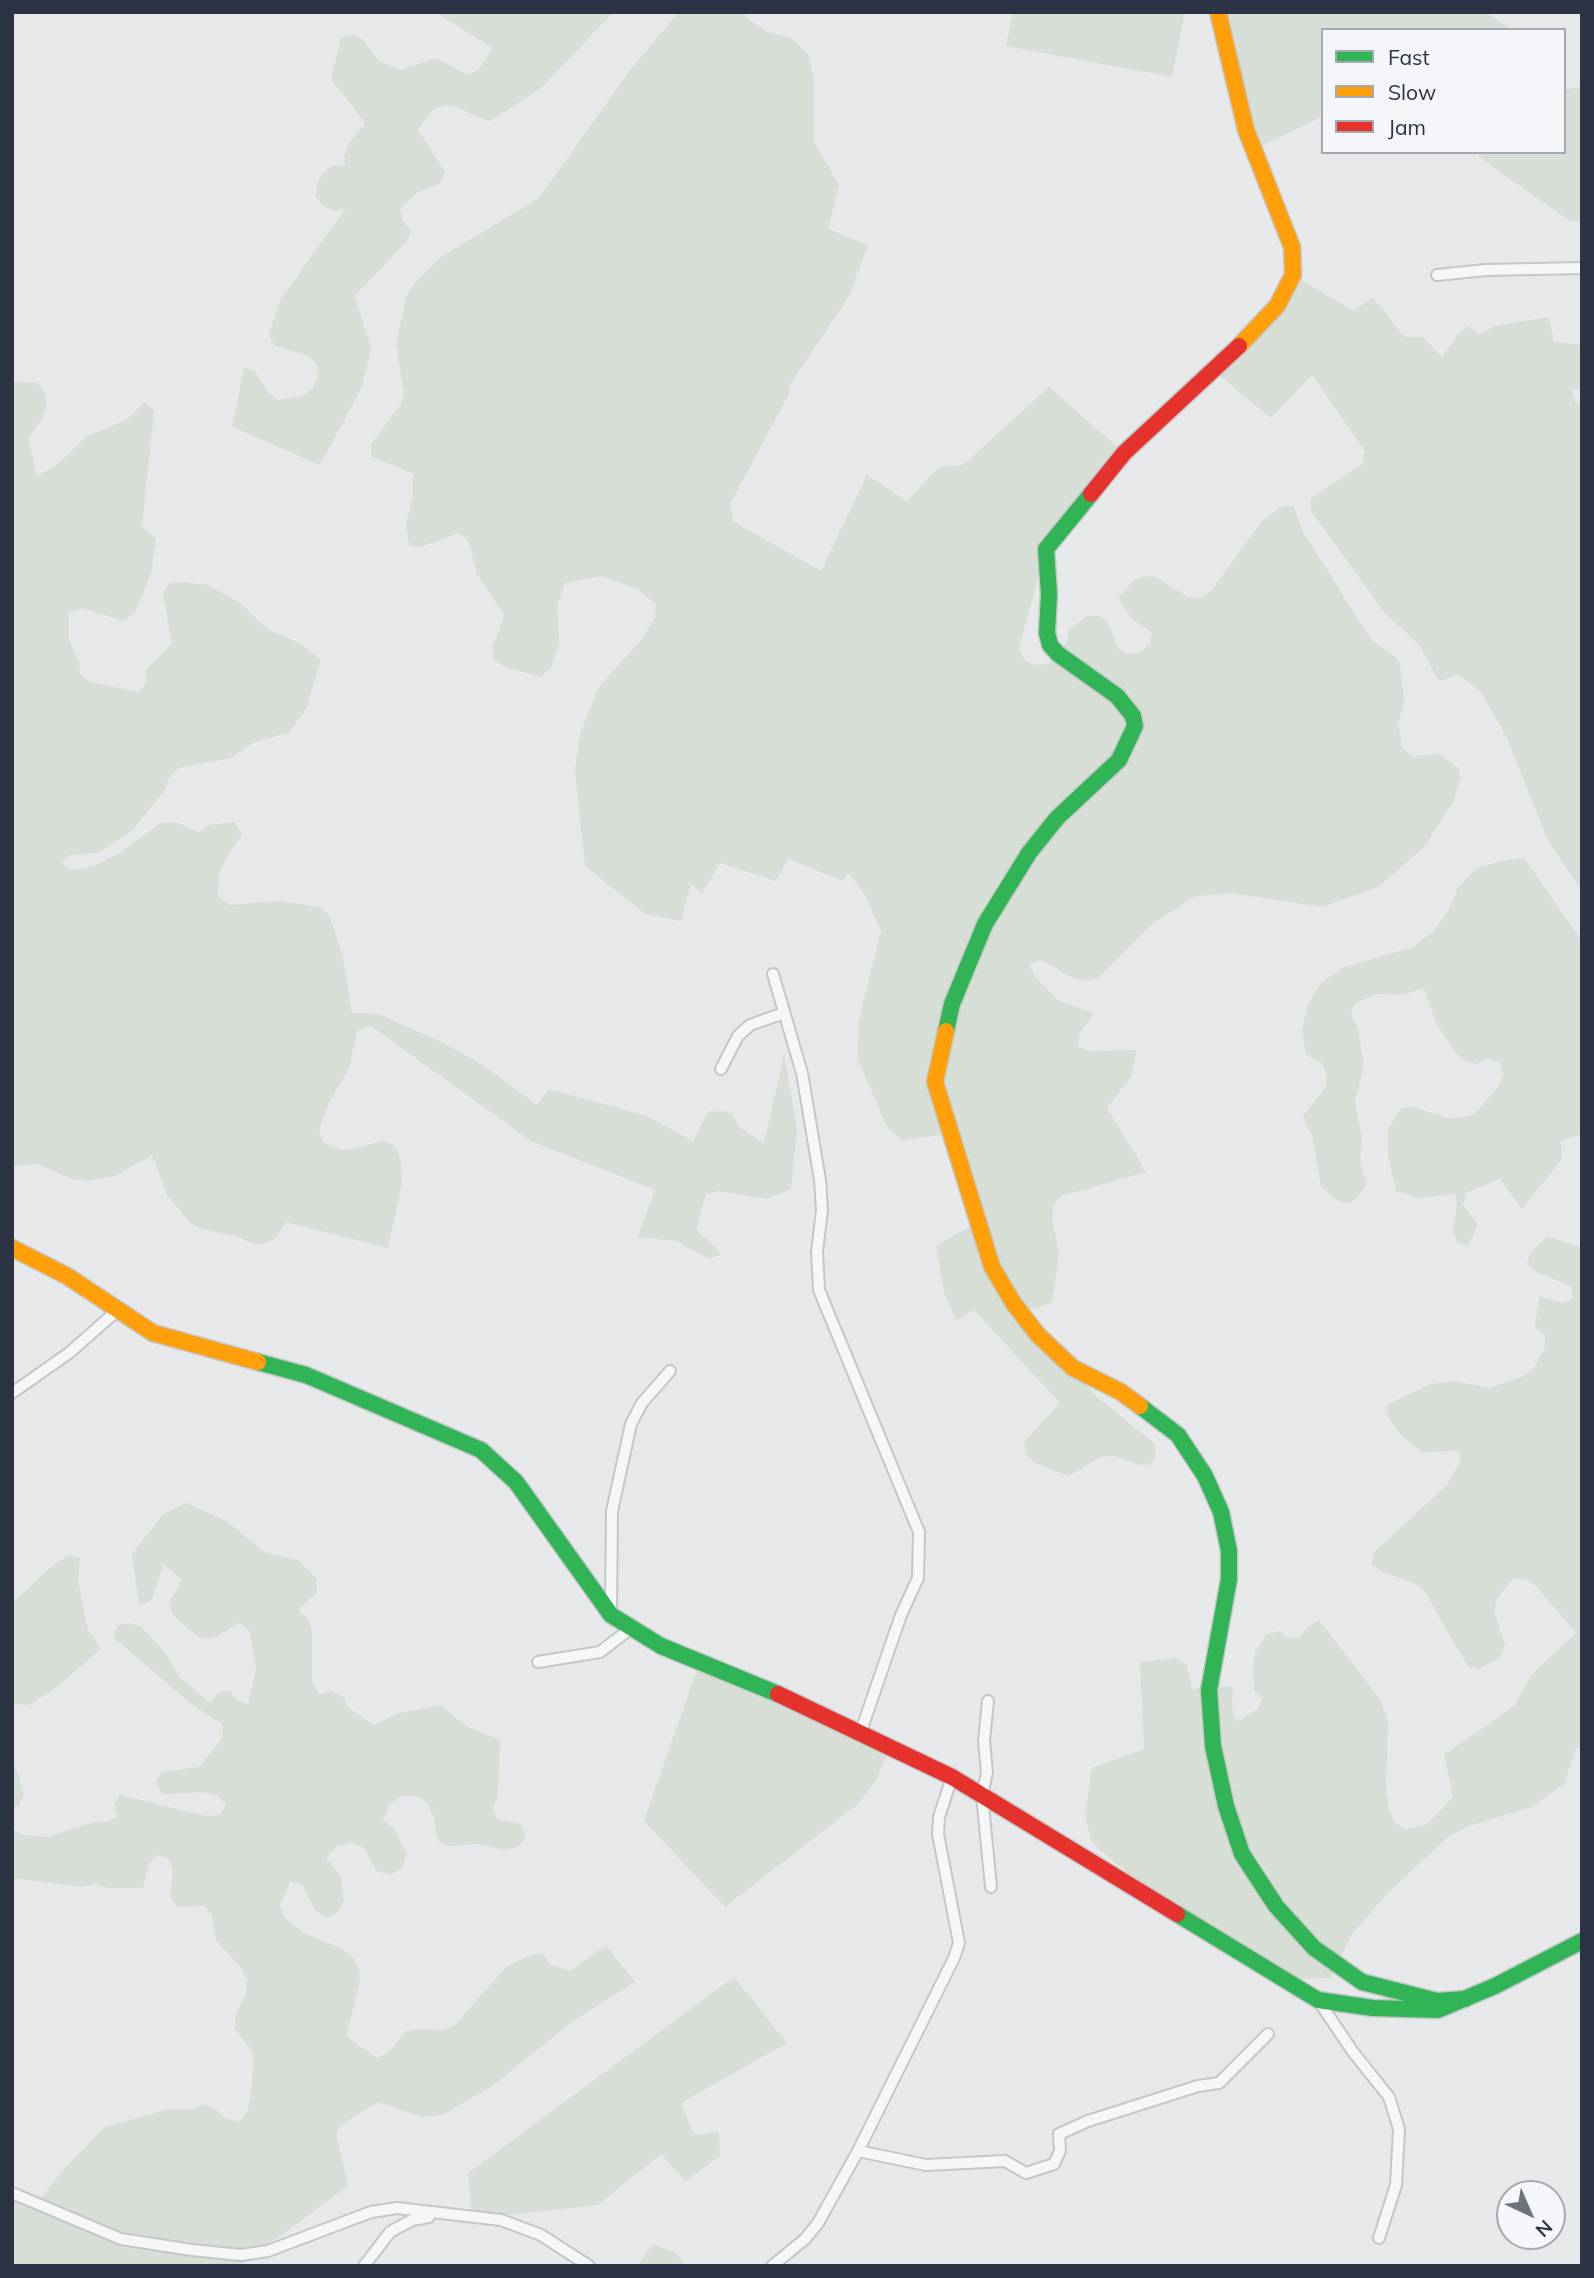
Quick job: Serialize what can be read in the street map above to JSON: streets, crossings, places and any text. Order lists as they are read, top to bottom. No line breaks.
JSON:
{"legend":["Fast","Slow","Jam"],"north":"bottom right"}
